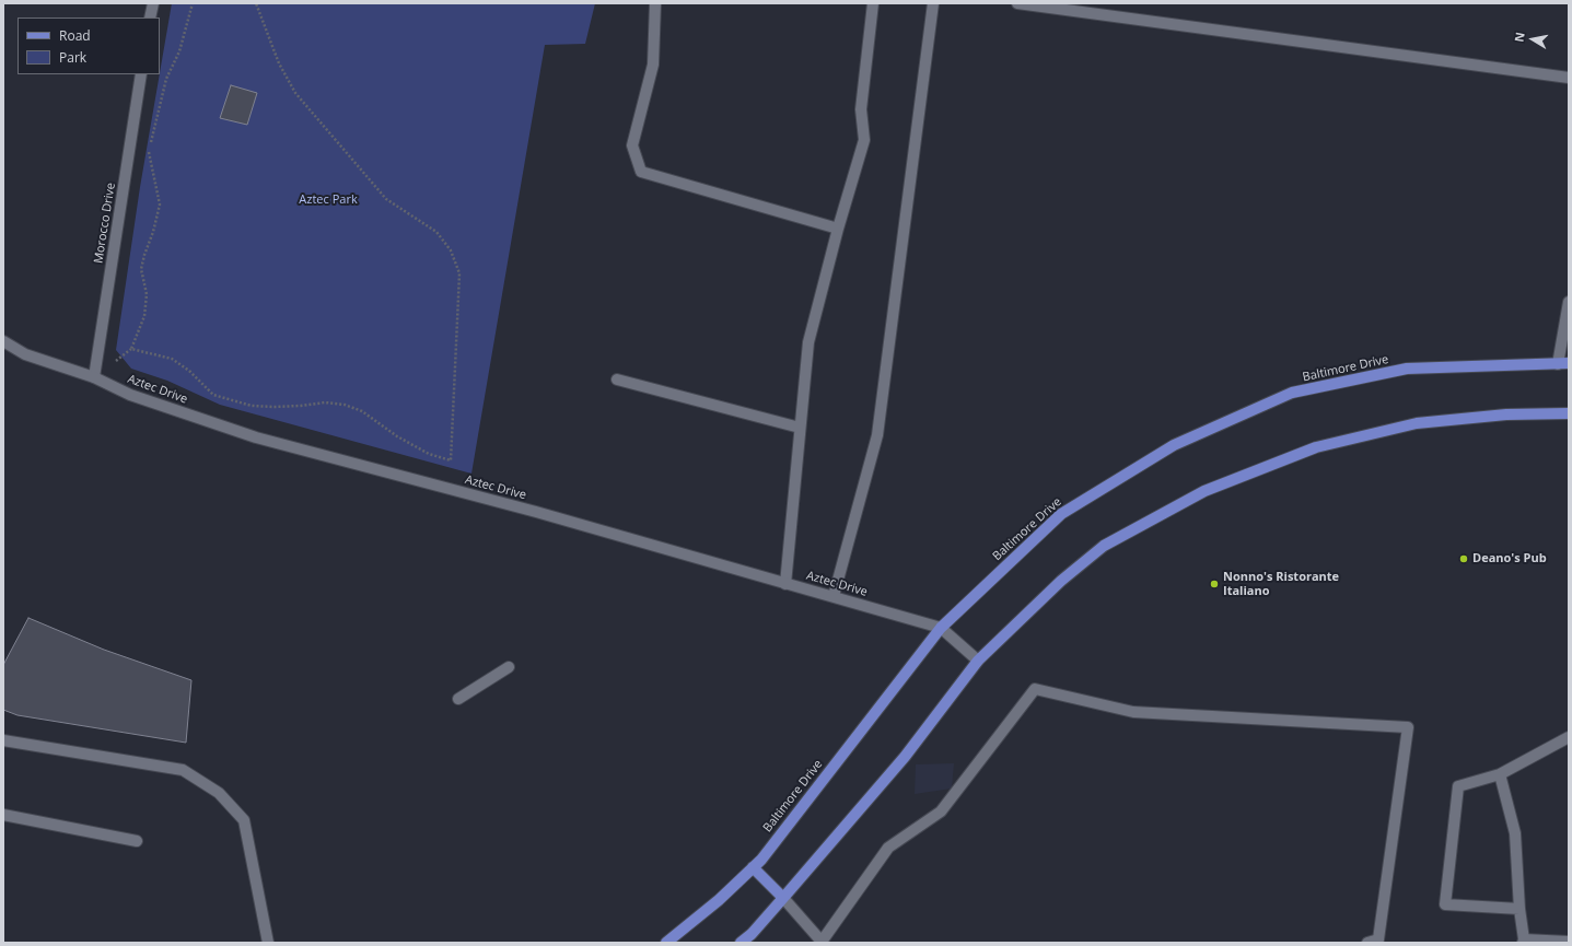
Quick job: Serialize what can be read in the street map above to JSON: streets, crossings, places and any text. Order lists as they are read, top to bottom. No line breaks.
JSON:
{"streets":{"main road":["Baltimore Drive"],"street":["Morocco Drive","Aztec Drive"]},"crossings":[["Morocco Drive","Aztec Drive"],["Baltimore Drive","Aztec Drive"]],"parks":["Aztec Park"],"places":["Deano's Pub","Nonno's Ristorante Italiano"],"legend":["Road","Park"],"north":"left"}
